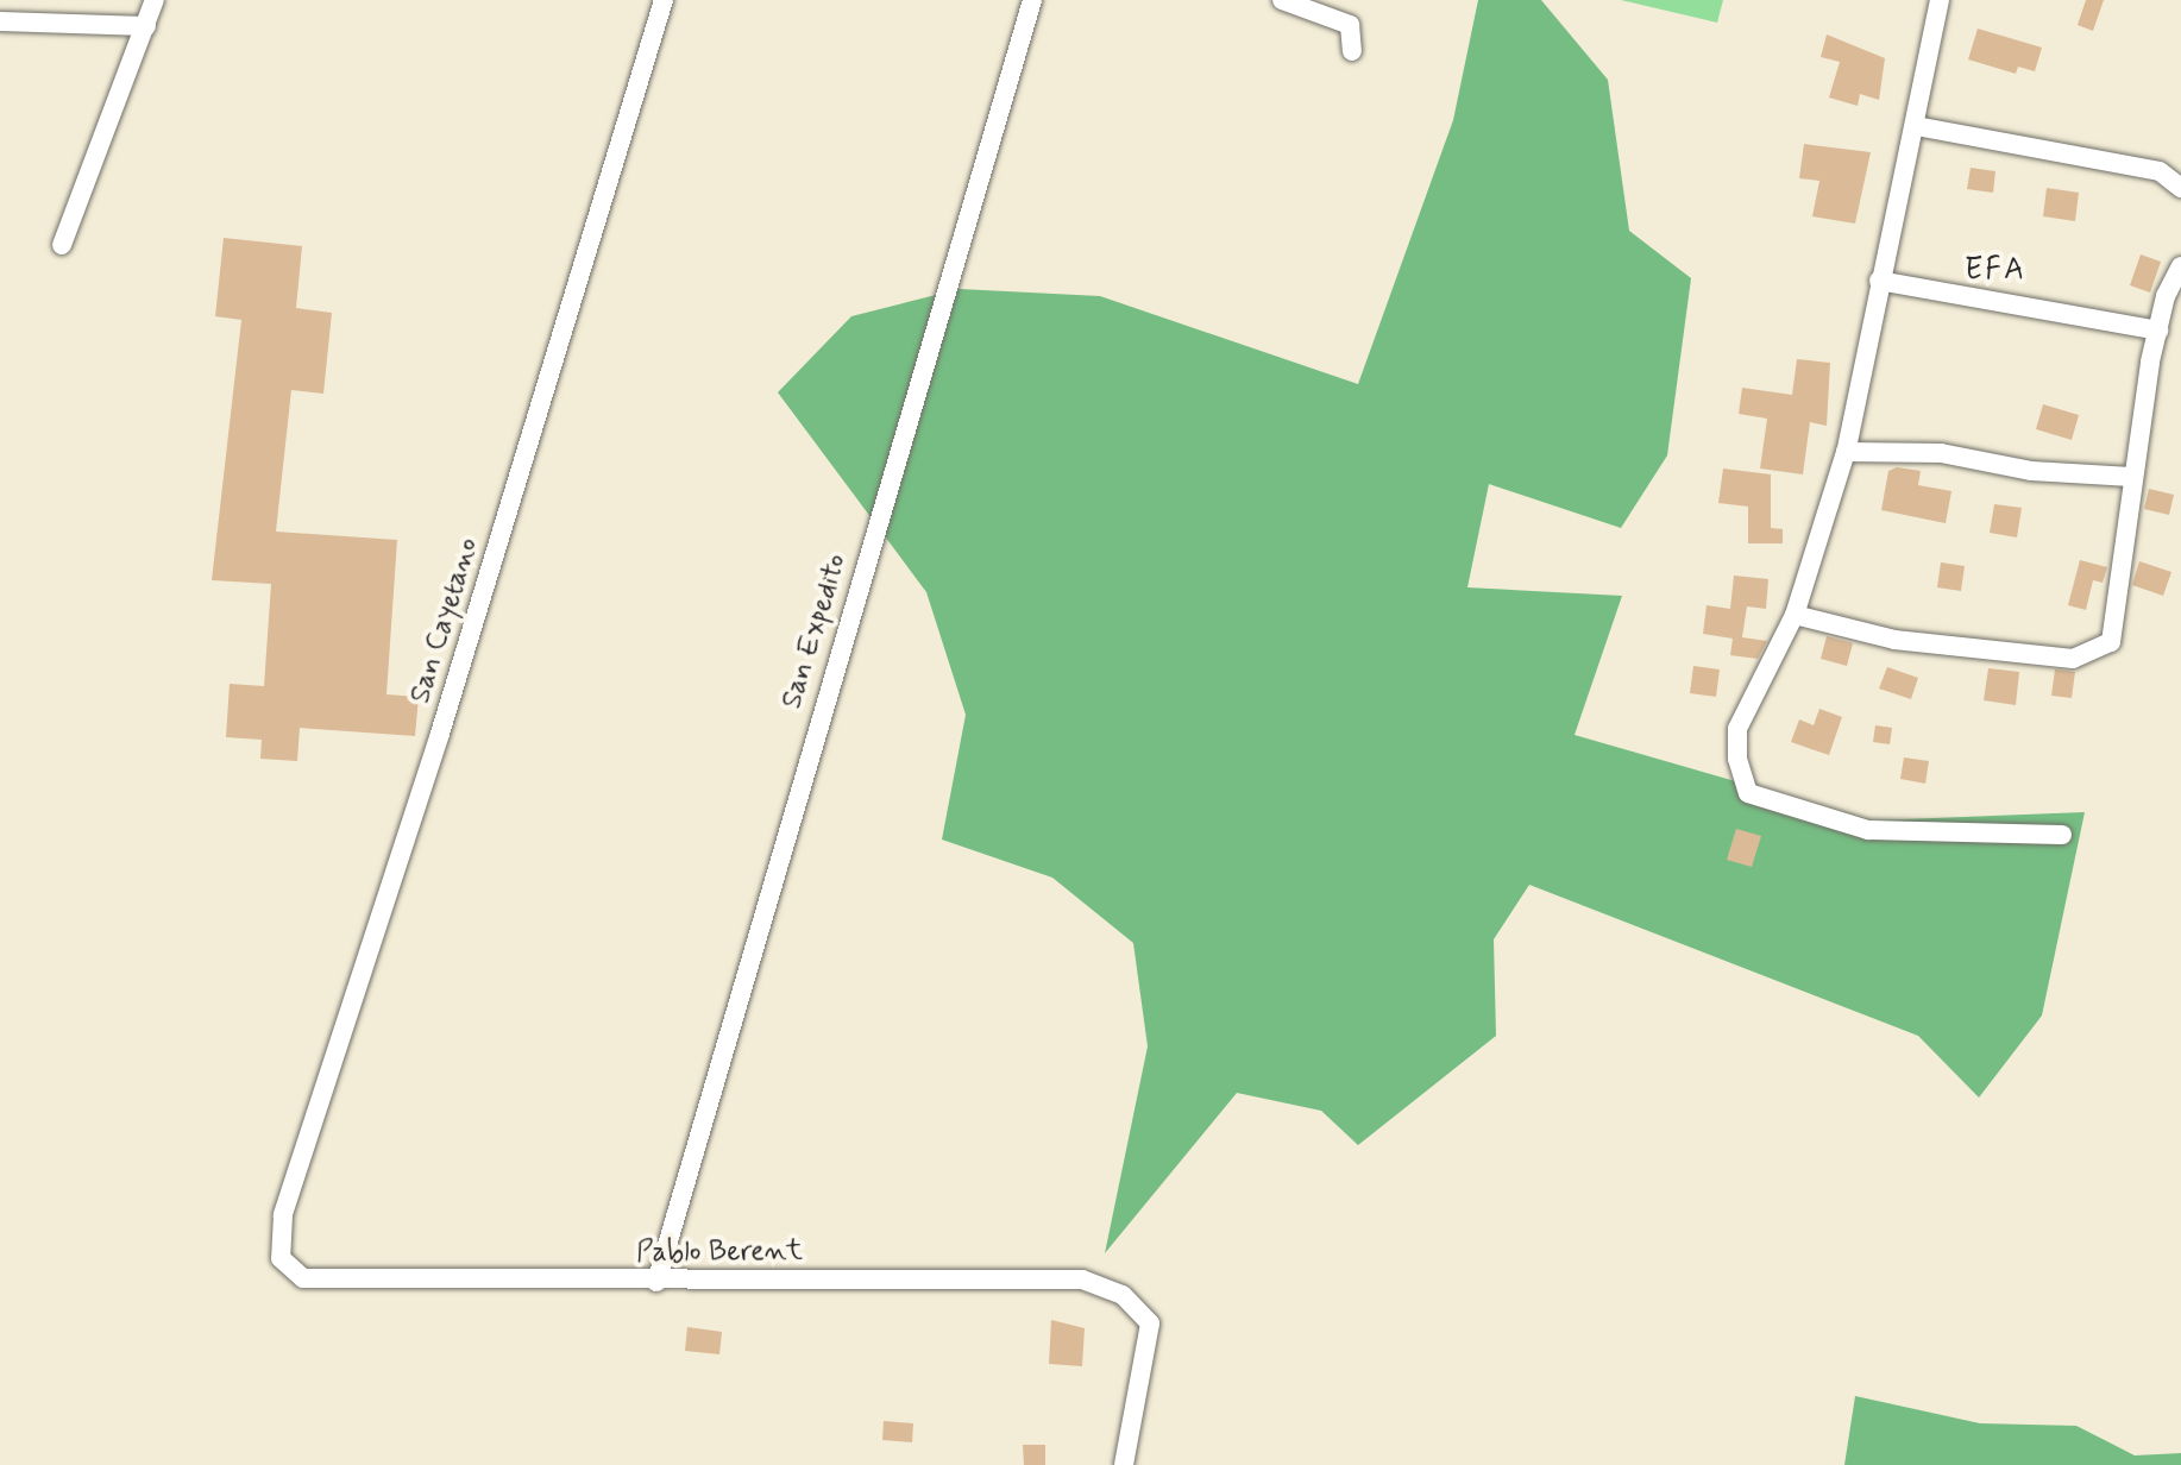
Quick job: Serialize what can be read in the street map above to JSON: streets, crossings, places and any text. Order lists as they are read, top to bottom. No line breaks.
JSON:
{"streets":{"street":["San Cayetano","San Expedito","Pablo Berent"]},"crossings":[["San Cayetano","Pablo Berent"],["San Expedito","Pablo Berent"]],"districts":["EFA"]}
